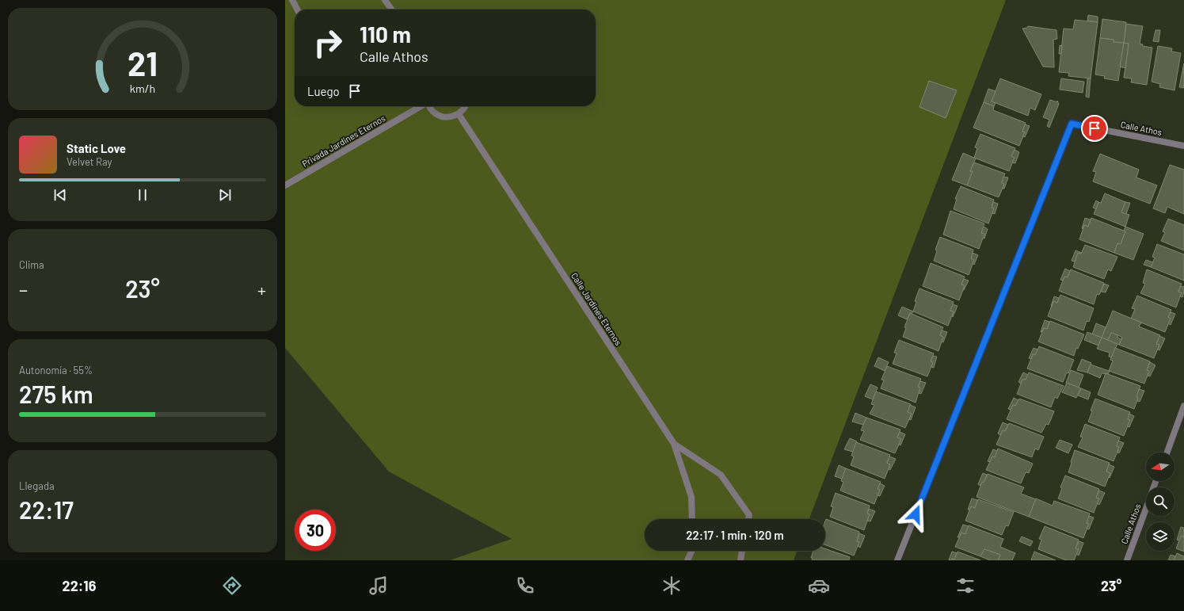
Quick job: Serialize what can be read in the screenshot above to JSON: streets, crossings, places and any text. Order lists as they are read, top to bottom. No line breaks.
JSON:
{"streets":{"street":["Calle Athos","Privada Jardines Eternos","Calle Jardines Eternos"]},"north":"left","page":{"turn":["110 m","Calle Athos"],"then":"Luego","song":["Static Love","Velvet Ray"],"tile":["Clima",["Autonomía · 55%","275 km"],["Llegada","22:17"]],"heat":["−","23°","+"],"limit":"30","trip":"22:17 · 1 min · 120 m","tabs":["22:16","23°"],"gauge":["21","km/h"]}}
